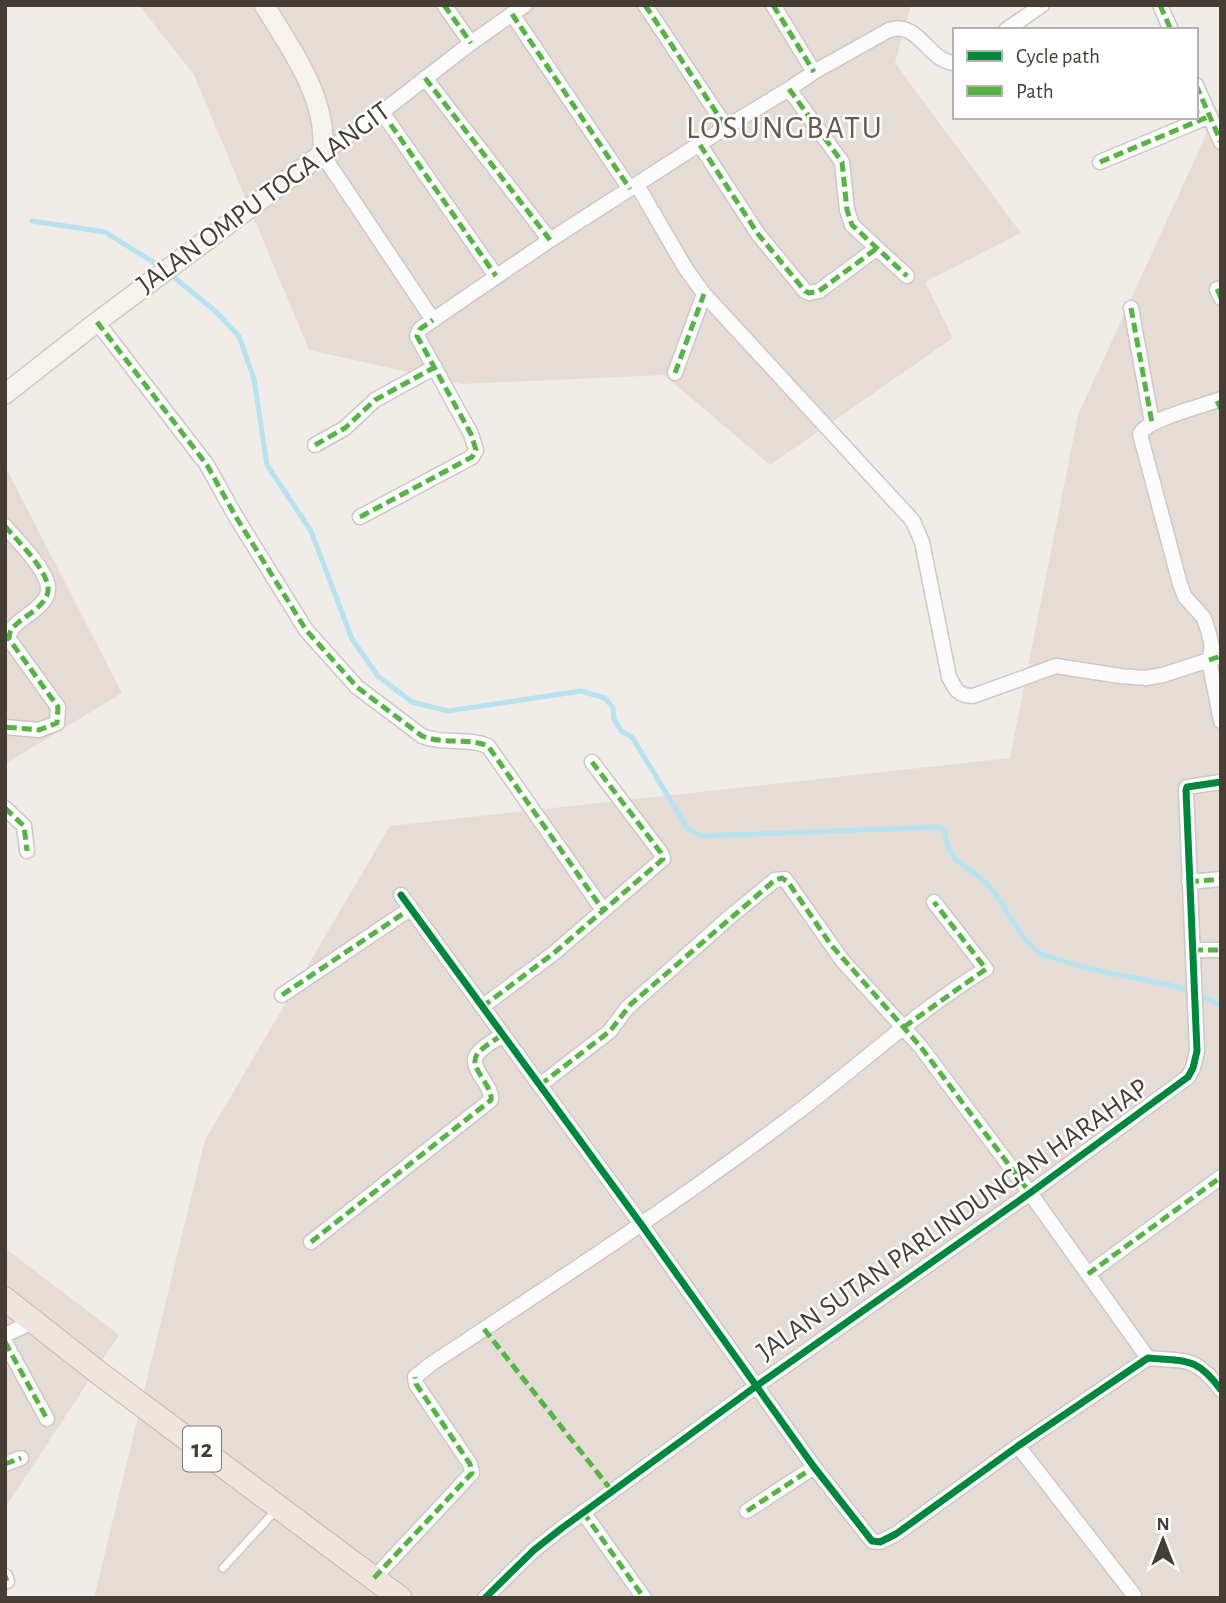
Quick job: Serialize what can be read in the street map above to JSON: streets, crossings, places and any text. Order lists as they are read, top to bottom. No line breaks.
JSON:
{"streets":{"highway":["12"],"main road":["JALAN OMPU TOGA LANGIT"],"street":["JALAN SUTAN PARLINDUNGAN HARAHAP"]},"districts":["LOSUNGBATU"],"legend":["Cycle path","Path"],"north":"top"}
